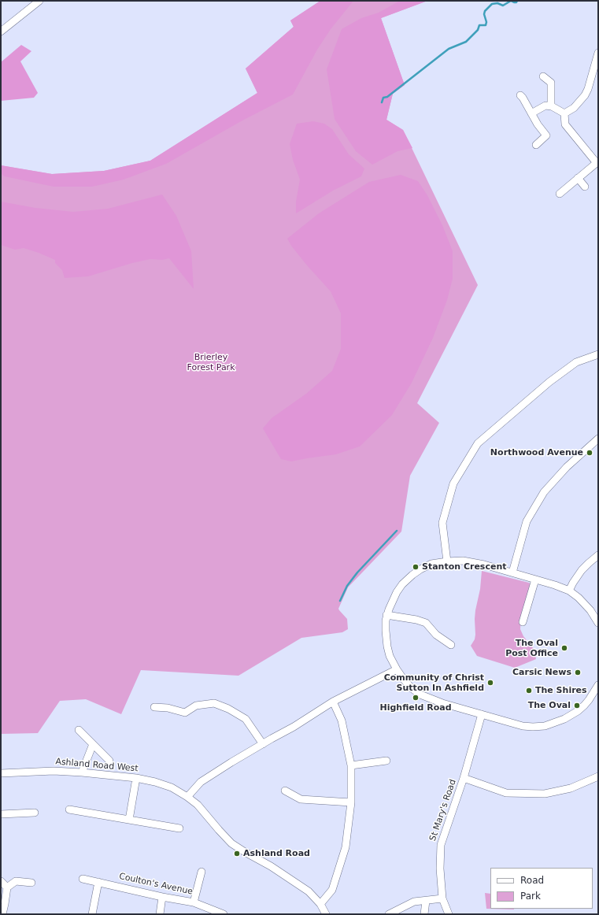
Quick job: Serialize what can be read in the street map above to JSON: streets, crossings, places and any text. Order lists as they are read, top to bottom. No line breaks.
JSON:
{"streets":{"street":["Ashland Road West","St Mary's Road","Coulton's Avenue"]},"parks":["Brierley Forest Park"],"places":["Northwood Avenue","Stanton Crescent","The Oval Post Office","Carsic News","Community of Christ Sutton In Ashfield","The Shires","Highfield Road","The Oval","Ashland Road"],"legend":["Road","Park"]}
